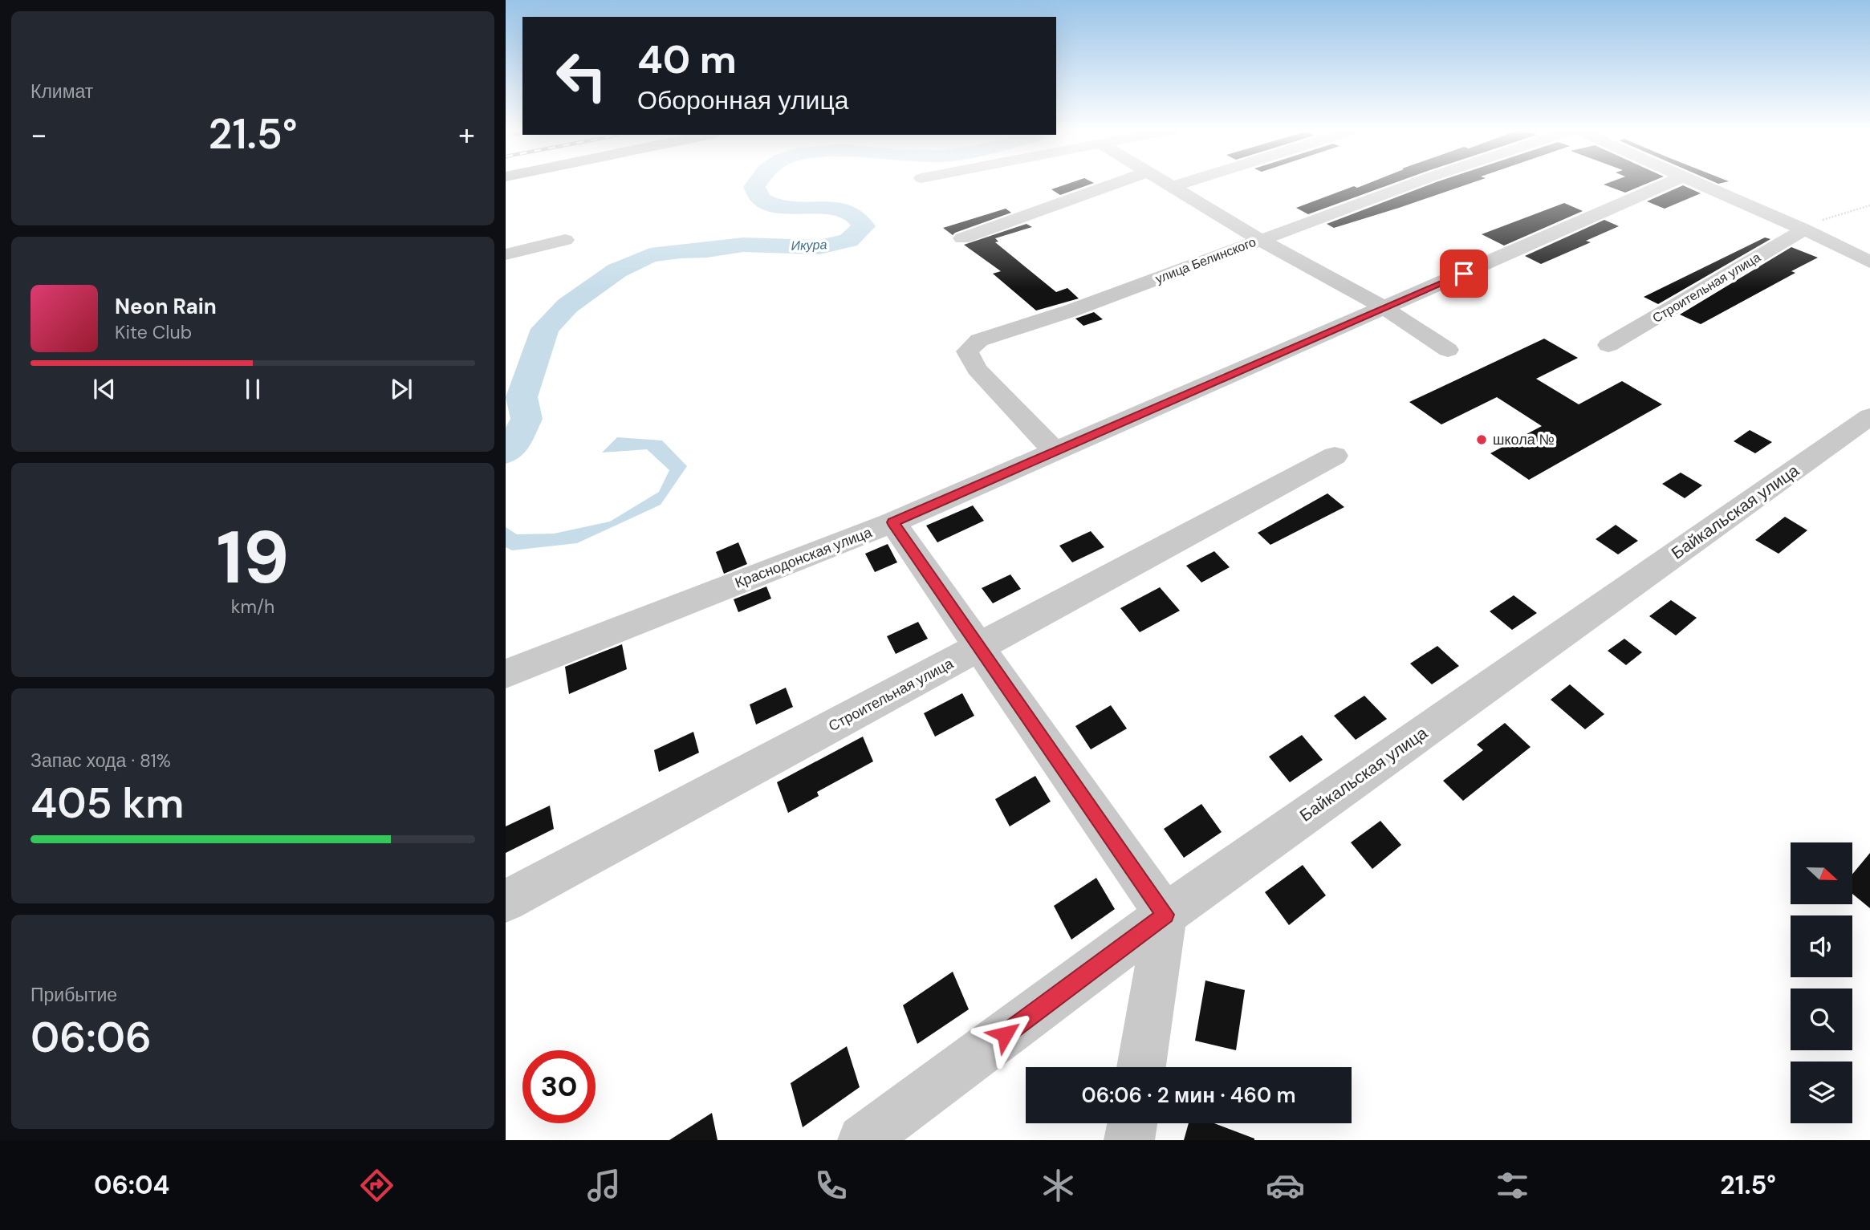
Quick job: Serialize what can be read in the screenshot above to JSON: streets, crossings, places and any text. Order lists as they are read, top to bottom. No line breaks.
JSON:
{"streets":{"street":["улица Белинского","Строительная улица","Байкальская улица","Краснодонская улица"]},"crossings":[["улица Белинского","Краснодонская улица"]],"water":["Икура"],"places":["школа №"],"north":"right","page":{"tile":["Климат",["19","km/h"],["Запас хода · 81%","405 km"],["Прибытие","06:06"]],"turn":["40 m","Оборонная улица"],"heat":["−","21.5°","+"],"song":["Neon Rain","Kite Club"],"limit":"30","trip":"06:06 · 2 мин · 460 m","tabs":["06:04","21.5°"]}}
